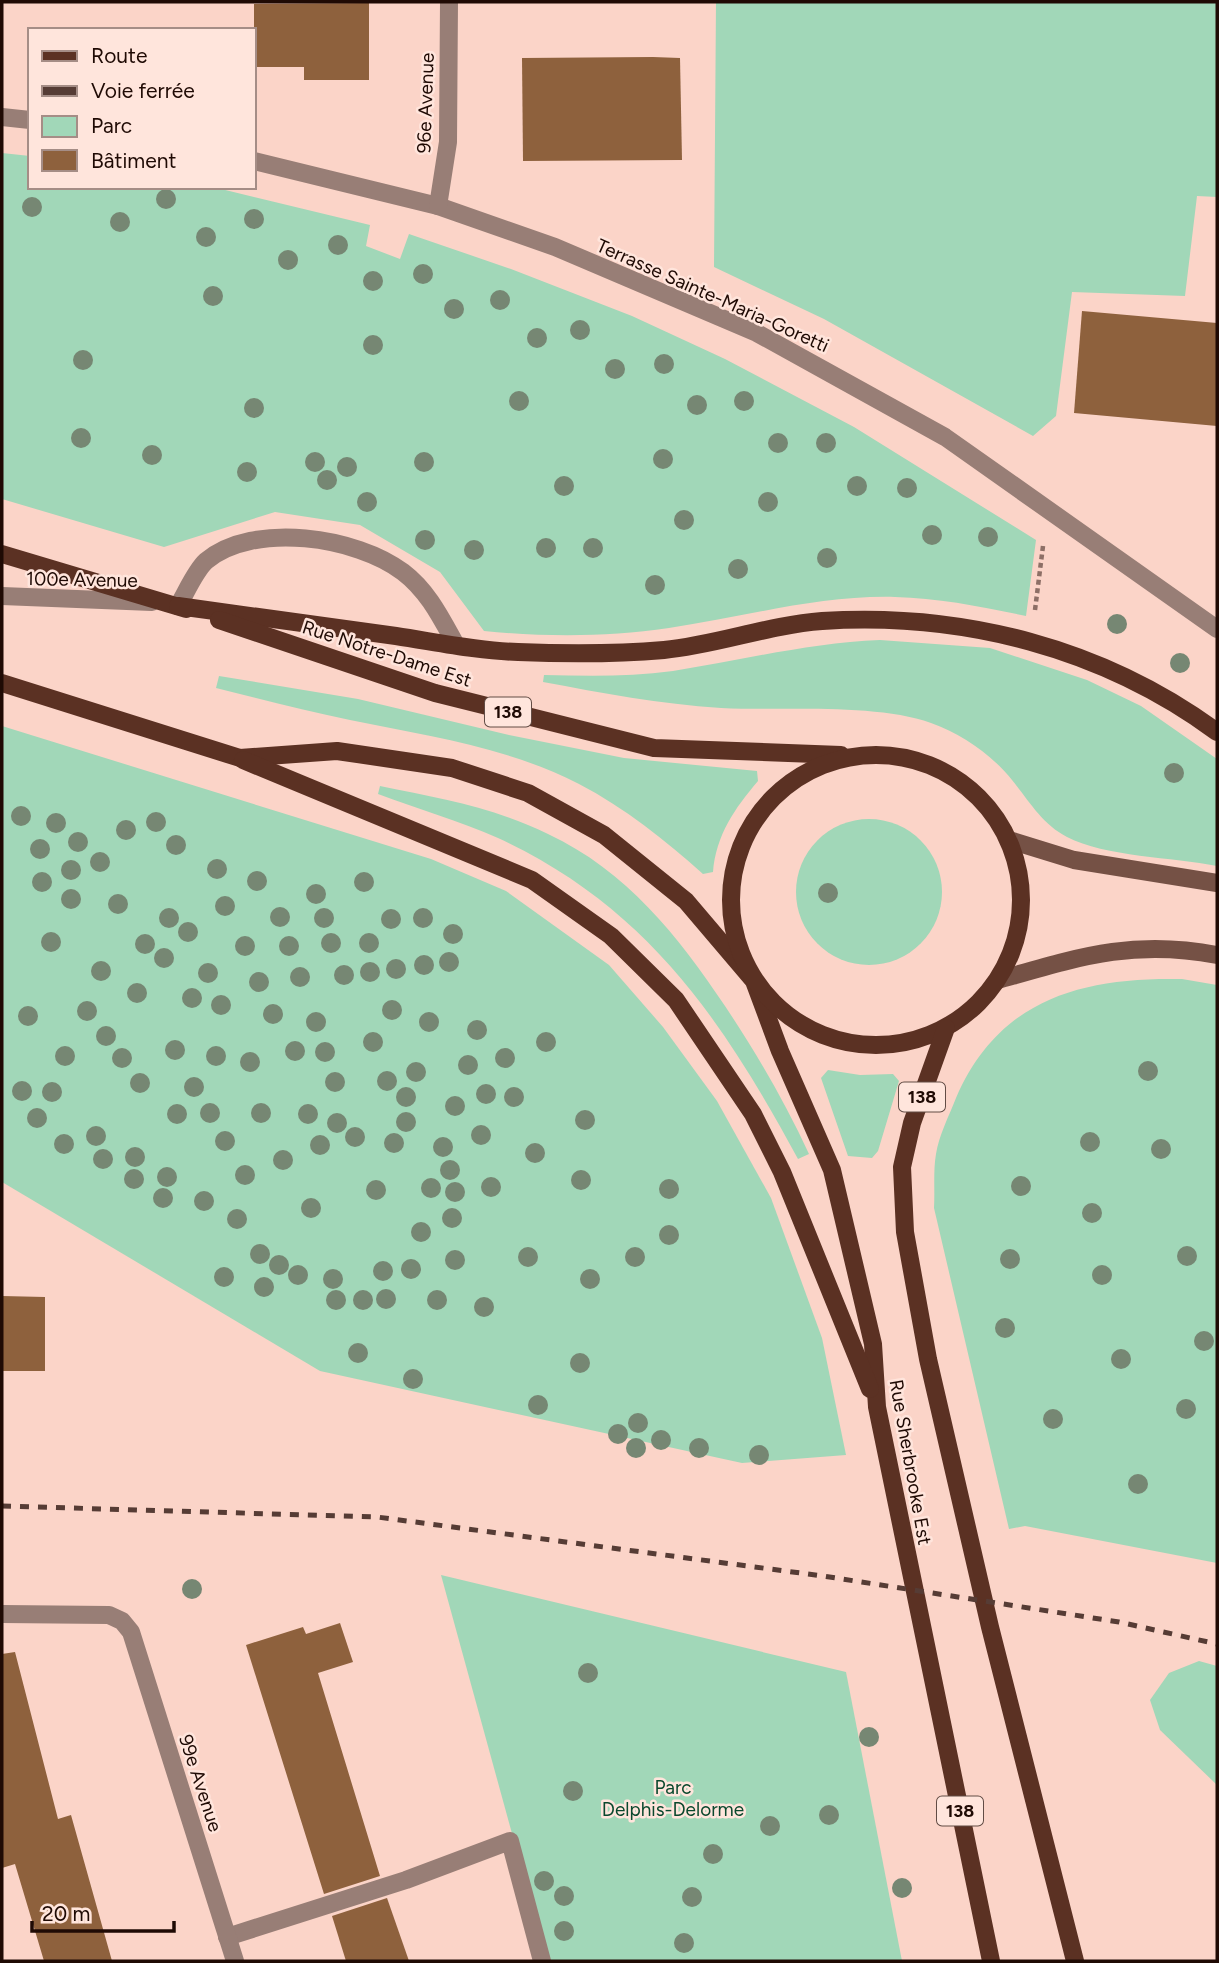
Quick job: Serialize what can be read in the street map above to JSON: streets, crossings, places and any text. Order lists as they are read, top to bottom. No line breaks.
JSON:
{"streets":{"main road":["Rue Notre-Dame Est","138","Rue Sherbrooke Est"],"street":["96e Avenue","Terrasse Sainte-Maria-Goretti","100e Avenue","99e Avenue"]},"crossings":[["96e Avenue","Terrasse Sainte-Maria-Goretti"],["100e Avenue","Rue Notre-Dame Est"],["Rue Notre-Dame Est","138"],["138","Rue Sherbrooke Est"]],"parks":["Parc Delphis-Delorme"],"legend":["Route","Voie ferrée","Parc","Bâtiment"],"scale_bar":"20 m"}
